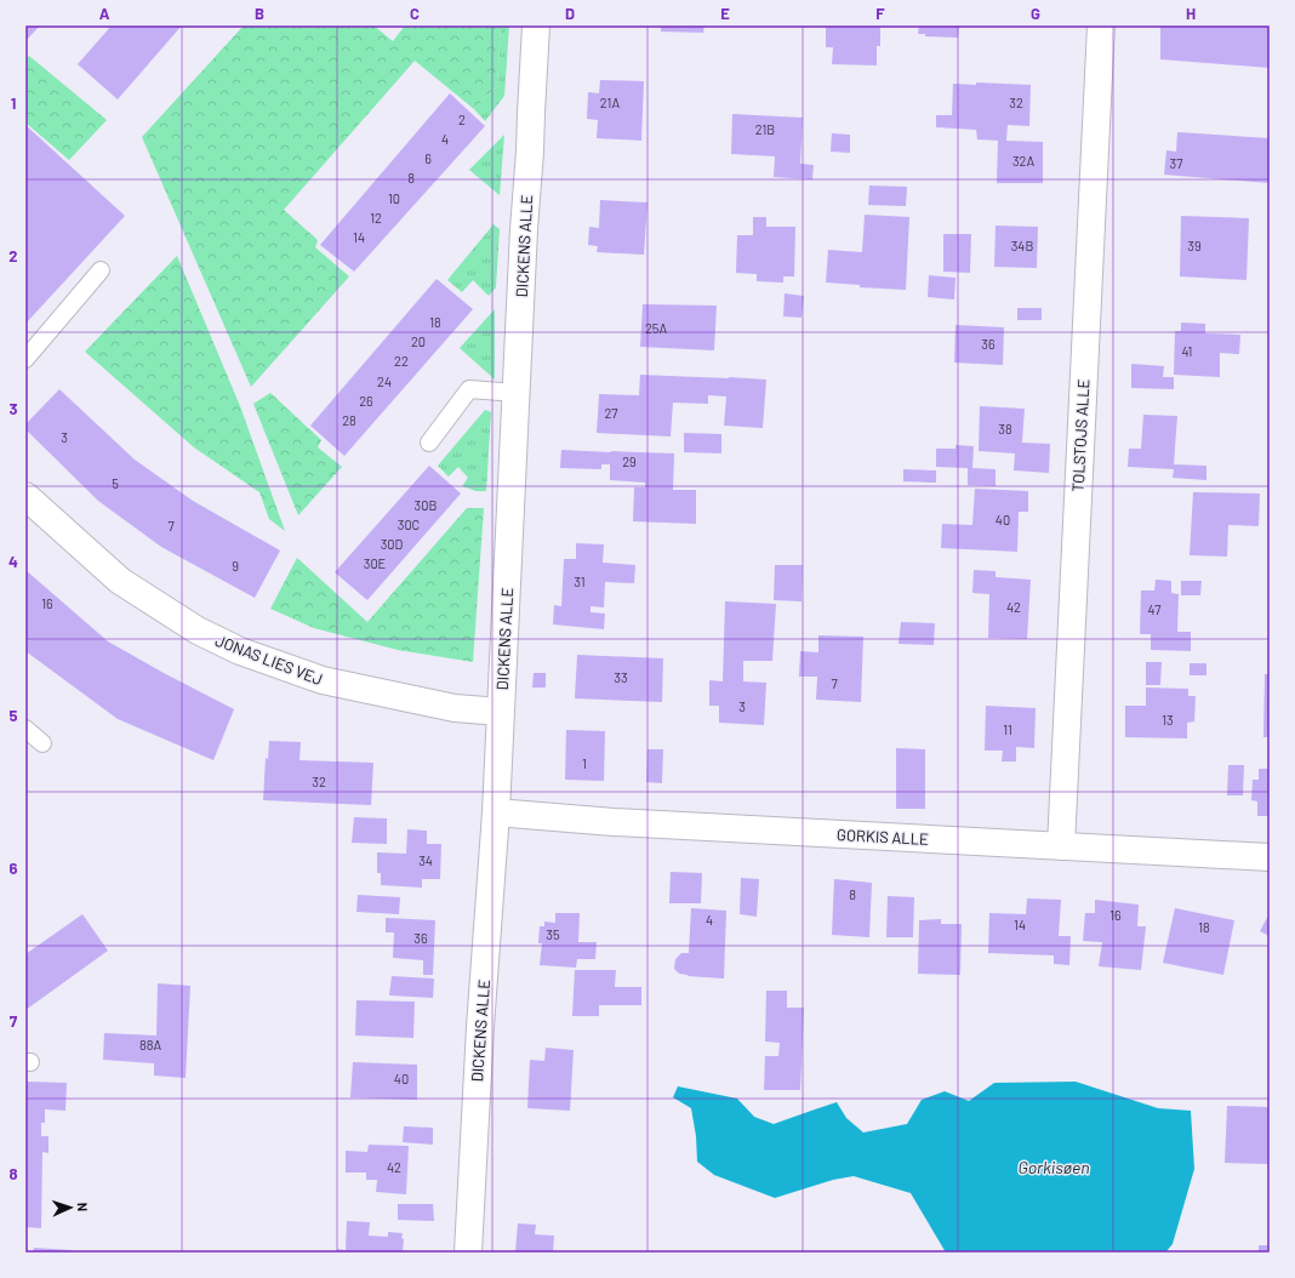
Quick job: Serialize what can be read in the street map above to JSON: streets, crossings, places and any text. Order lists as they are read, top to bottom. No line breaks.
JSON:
{"streets":{"street":["DICKENS ALLE","TOLSTOJS ALLE","JONAS LIES VEJ","GORKIS ALLE"]},"crossings":[["DICKENS ALLE","JONAS LIES VEJ"],["DICKENS ALLE","GORKIS ALLE"],["TOLSTOJS ALLE","GORKIS ALLE"]],"water":["Gorkisøen"],"house_numbers":["21A","32","2","21B","4","6","32A","37","8","10","12","14","34B","39","18","25A","20","36","41","22","24","26","27","28","38","3","29","5","30B","40","30C","7","30D","30E","9","31","16","42","47","33","7","3","13","11","1","32","34","8","16","4","14","18","35","36","88A","40","42"],"north":"right","grid":{"columns":["A","B","C","D","E","F","G","H"],"rows":["1","2","3","4","5","6","7","8"]}}
